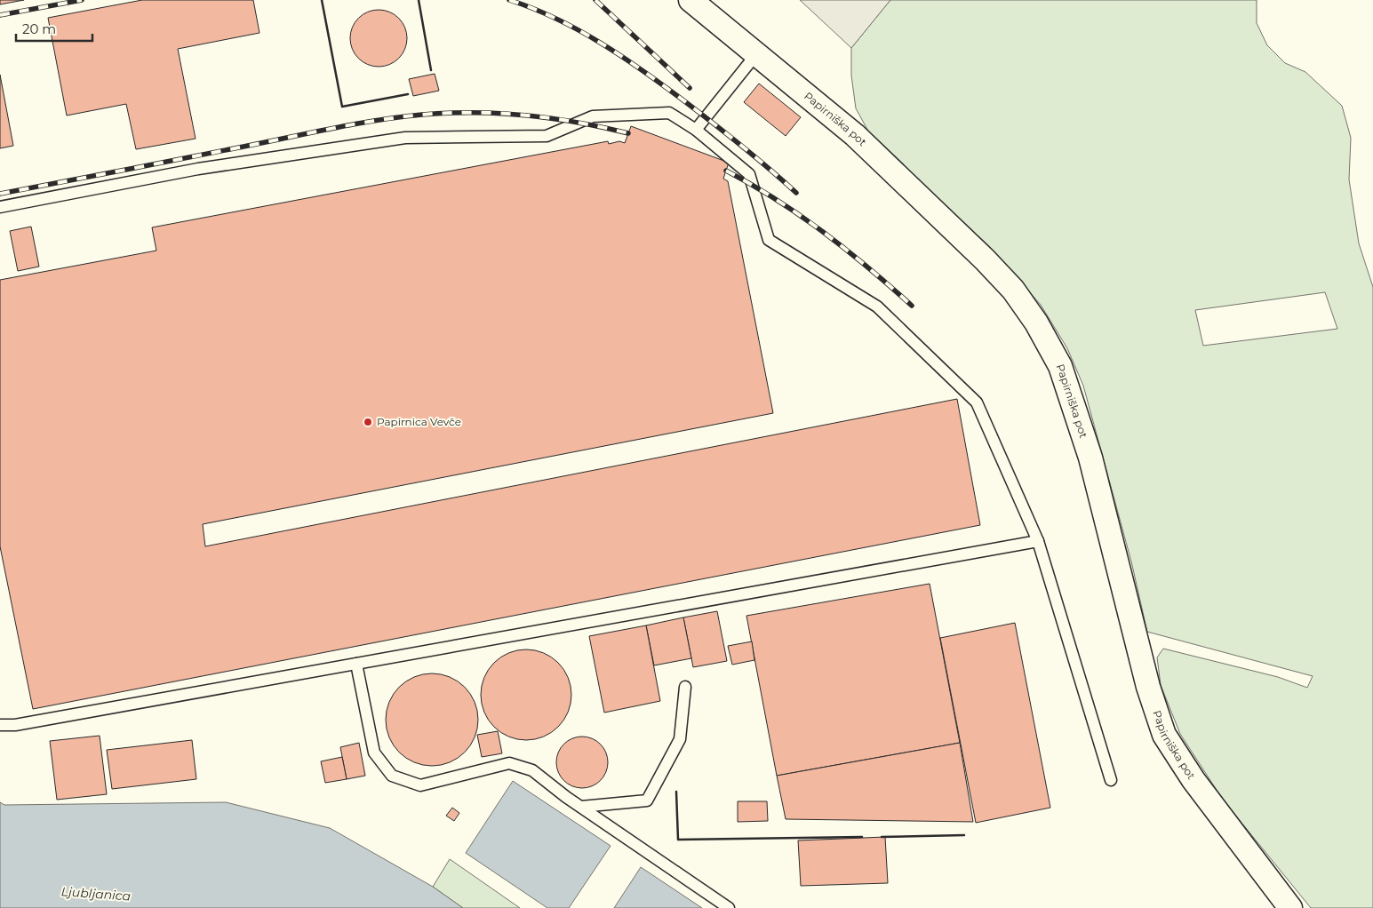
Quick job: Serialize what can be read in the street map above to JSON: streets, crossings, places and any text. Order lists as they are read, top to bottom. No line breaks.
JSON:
{"streets":{"street":["Papirniška pot"]},"water":["Ljubljanica"],"places":["Papirnica Vevče"],"scale_bar":"20 m"}
